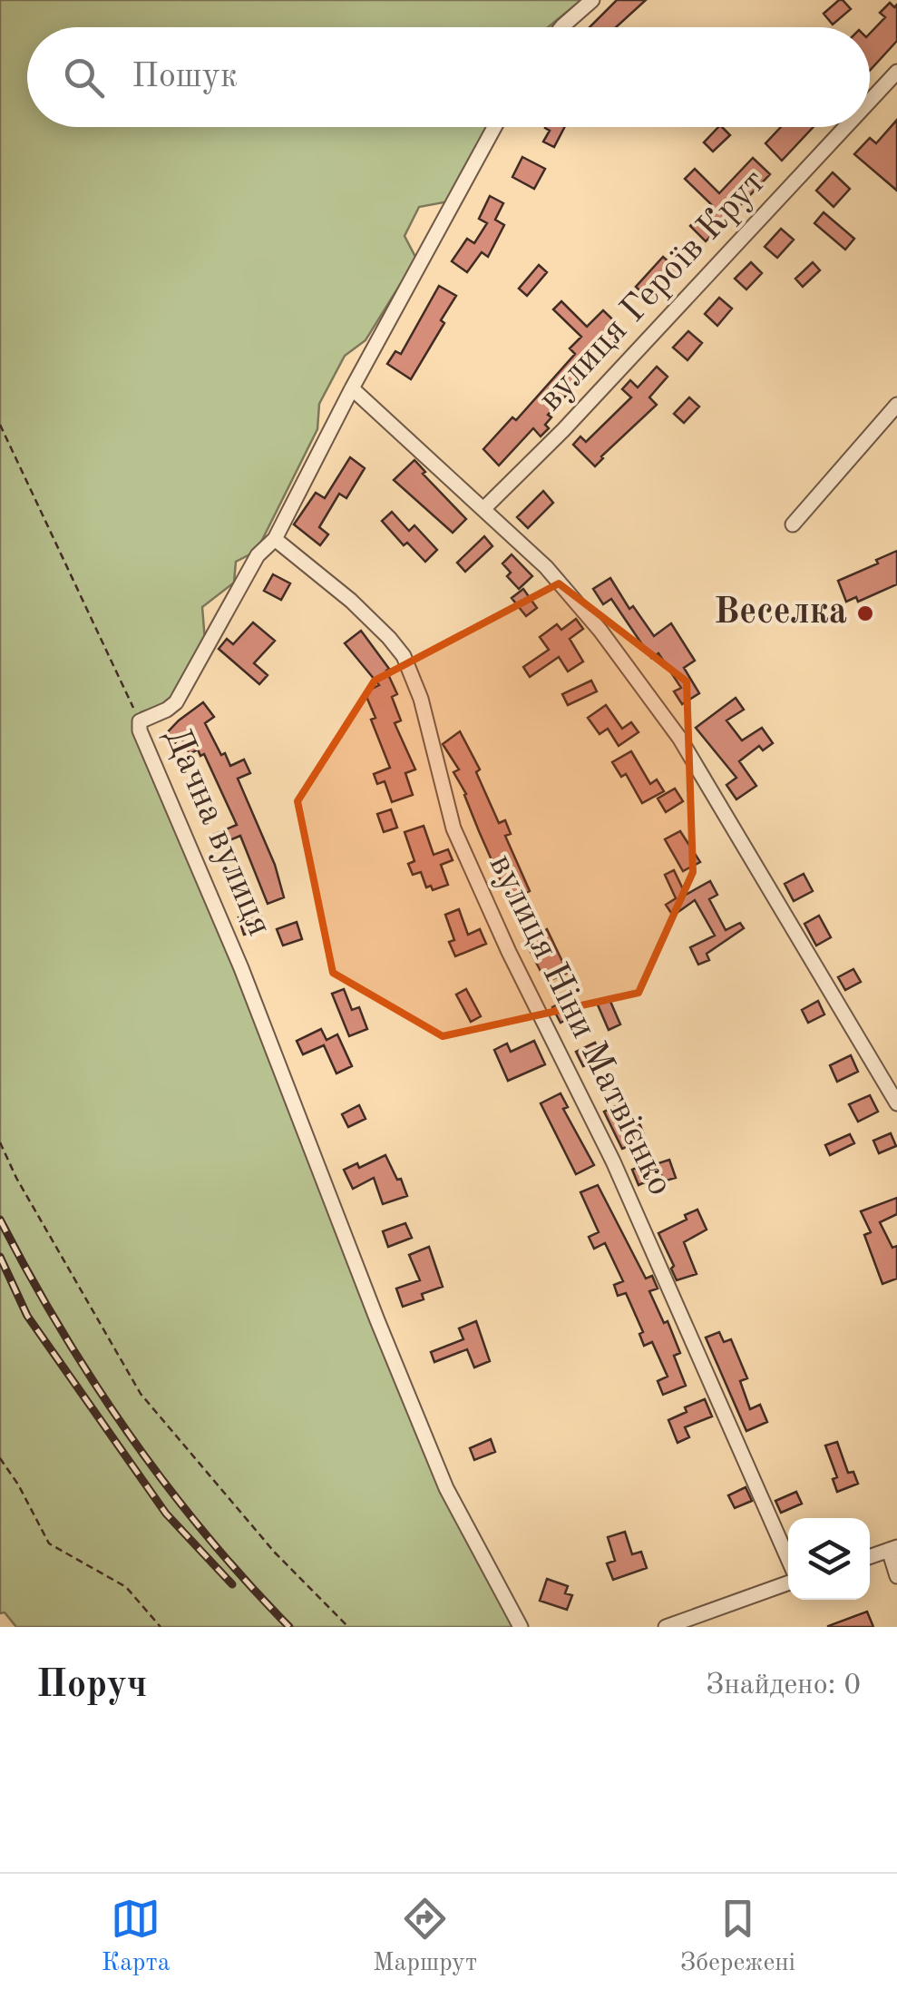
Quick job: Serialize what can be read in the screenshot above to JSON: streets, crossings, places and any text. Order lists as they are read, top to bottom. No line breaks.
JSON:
{"streets":{"street":["вулиця Героїв Крут","Дачна вулиця","вулиця Ніни Матвієнко"]},"crossings":[["Дачна вулиця","вулиця Ніни Матвієнко"]],"places":["Веселка"],"page":{"search":"Пошук","heading":["Поруч","Знайдено: 0"],"nav":["Карта","Маршрут","Збережені"]}}
